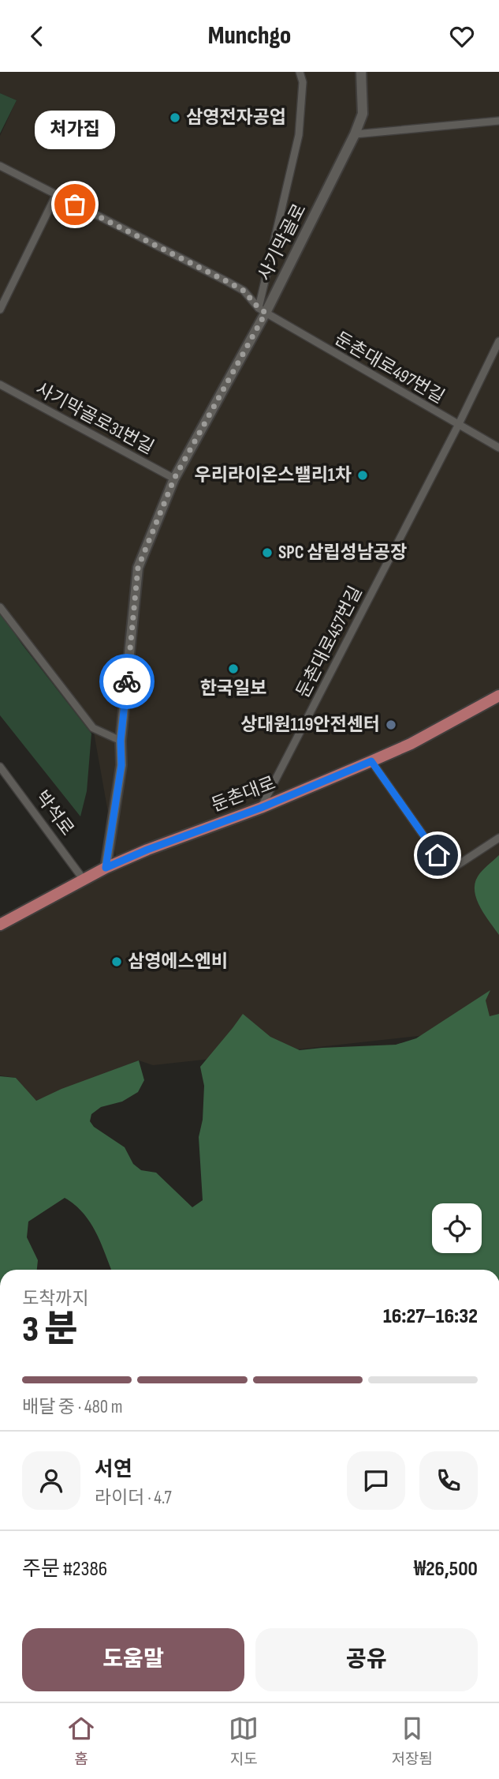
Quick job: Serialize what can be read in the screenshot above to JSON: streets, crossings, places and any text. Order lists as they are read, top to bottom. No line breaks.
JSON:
{"streets":{"main road":["둔촌대로"],"street":["사기막골로","둔촌대로497번길","사기막골로31번길","둔촌대로457번길","박석로"]},"crossings":[["사기막골로","둔촌대로497번길"],["사기막골로","사기막골로31번길"],["사기막골로","둔촌대로"],["둔촌대로497번길","둔촌대로457번길"],["둔촌대로457번길","둔촌대로"],["둔촌대로","박석로"]],"places":["삼영전자공업","처가집","우리라이온스밸리1차","SPC 삼립성남공장","한국일보","상대원119안전센터","삼영에스엔비"],"page":{"header":"Munchgo","bubble":"처가집","heading":["3 분","도착까지","16:27–16:32"],"panel":["서연","라이더 · 4.7","주문 #2386","₩26,500"],"bar":"배달 중 · 480 m","buttons":["도움말","공유"],"tabs":["홈","지도","저장됨"]}}
